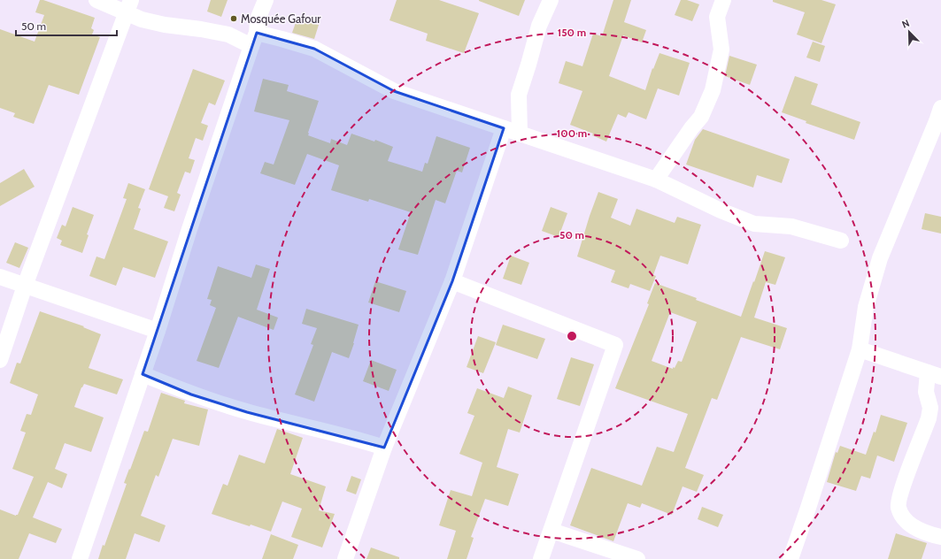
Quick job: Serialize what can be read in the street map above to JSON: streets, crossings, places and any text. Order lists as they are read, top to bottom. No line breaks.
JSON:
{"places":["Mosquée Gafour"],"scale_bar":"50 m","north":"top left","rings":["150 m","100 m","50 m"]}
